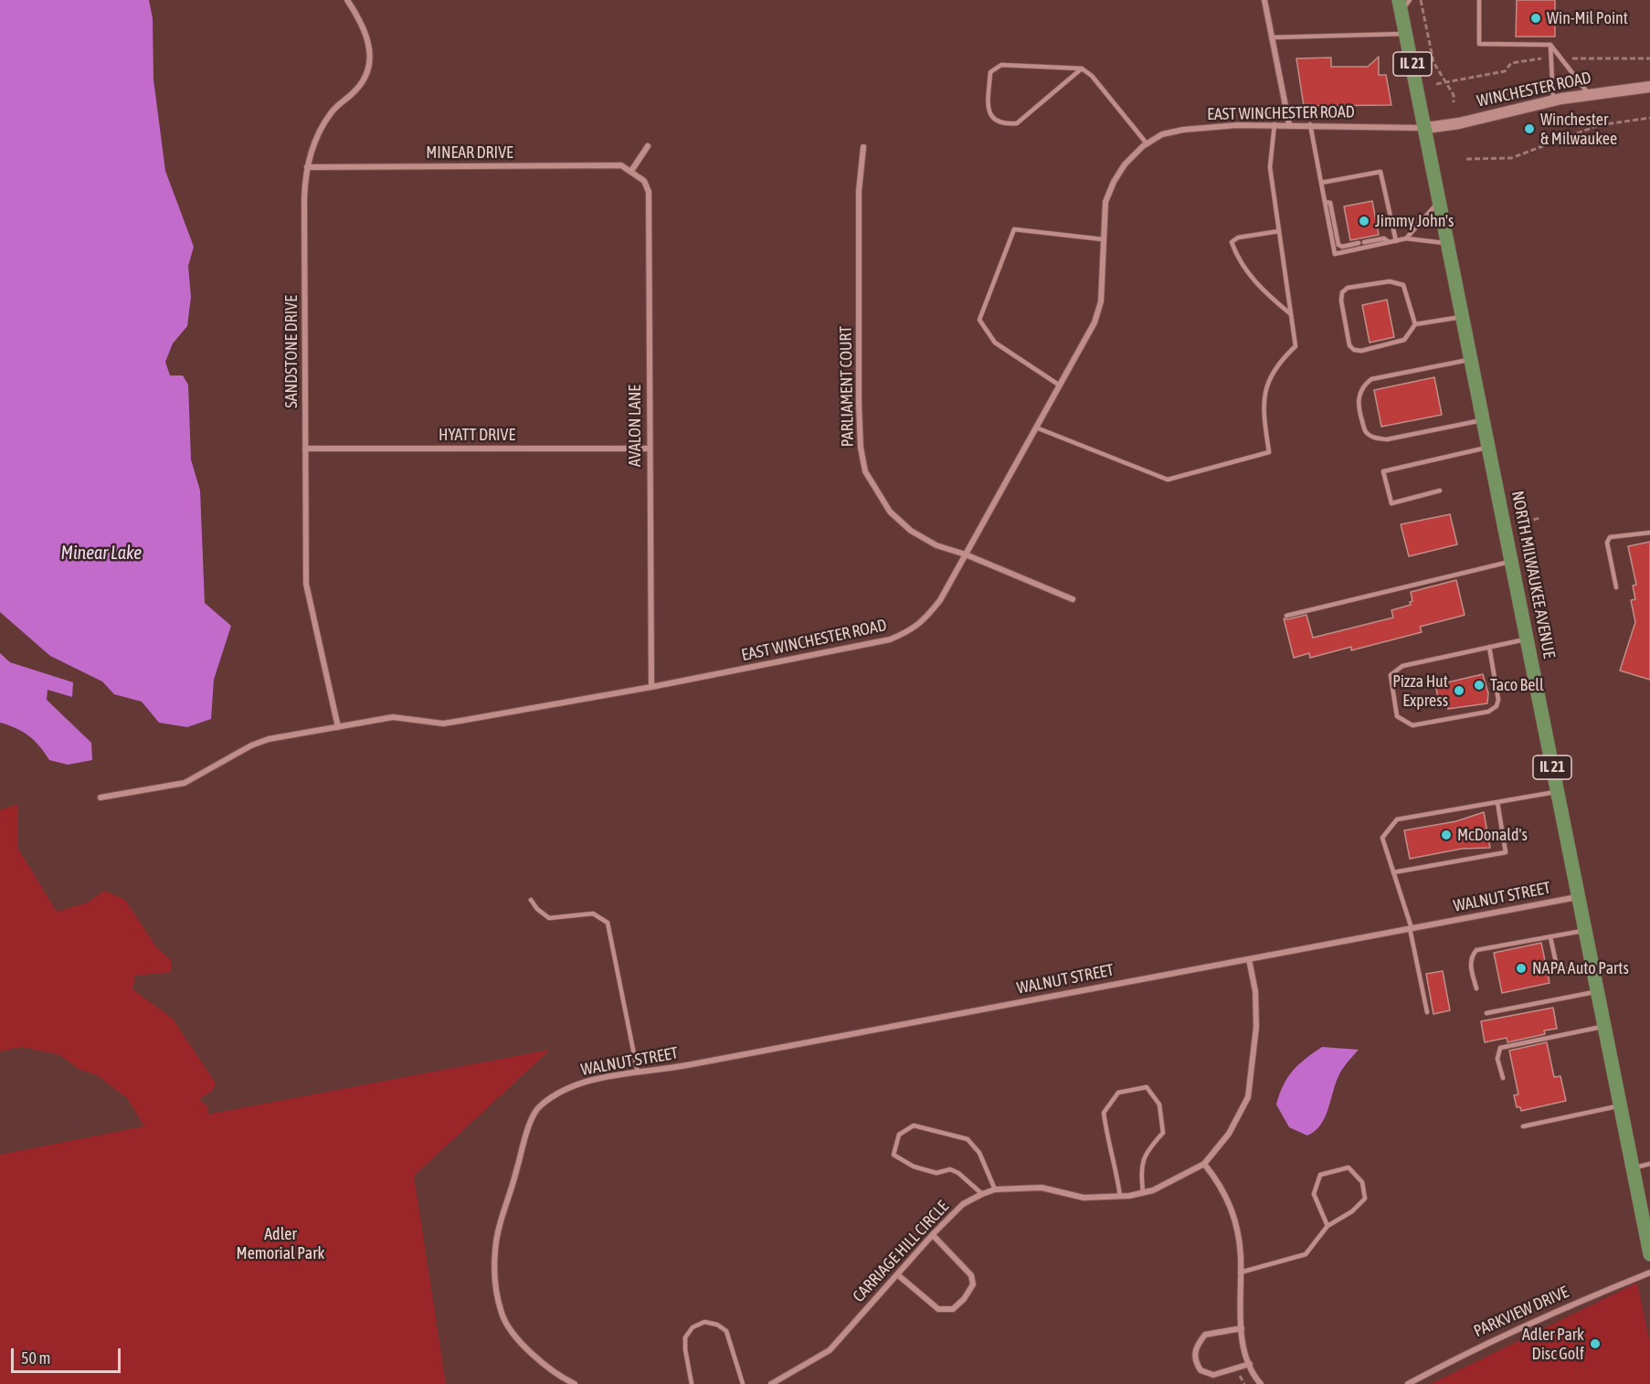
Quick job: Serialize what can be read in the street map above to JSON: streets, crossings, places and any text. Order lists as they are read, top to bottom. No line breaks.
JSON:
{"streets":{"main road":["IL 21","WINCHESTER ROAD","NORTH MILWAUKEE AVENUE"],"street":["EAST WINCHESTER ROAD","MINEAR DRIVE","SANDSTONE DRIVE","PARLIAMENT COURT","AVALON LANE","HYATT DRIVE","WALNUT STREET","CARRIAGE HILL CIRCLE","PARKVIEW DRIVE"]},"crossings":[["WINCHESTER ROAD","EAST WINCHESTER ROAD"],["WINCHESTER ROAD","NORTH MILWAUKEE AVENUE"],["EAST WINCHESTER ROAD","SANDSTONE DRIVE"],["EAST WINCHESTER ROAD","PARLIAMENT COURT"],["EAST WINCHESTER ROAD","AVALON LANE"],["EAST WINCHESTER ROAD","NORTH MILWAUKEE AVENUE"],["MINEAR DRIVE","SANDSTONE DRIVE"],["MINEAR DRIVE","AVALON LANE"],["SANDSTONE DRIVE","HYATT DRIVE"],["AVALON LANE","HYATT DRIVE"],["NORTH MILWAUKEE AVENUE","WALNUT STREET"],["WALNUT STREET","CARRIAGE HILL CIRCLE"]],"water":["Minear Lake"],"parks":["Adler Memorial Park"],"places":["Win-Mil Point","Winchester & Milwaukee","Jimmy John's","Taco Bell","Pizza Hut Express","McDonald's","NAPA Auto Parts","Adler Park Disc Golf"],"scale_bar":"50 m"}
